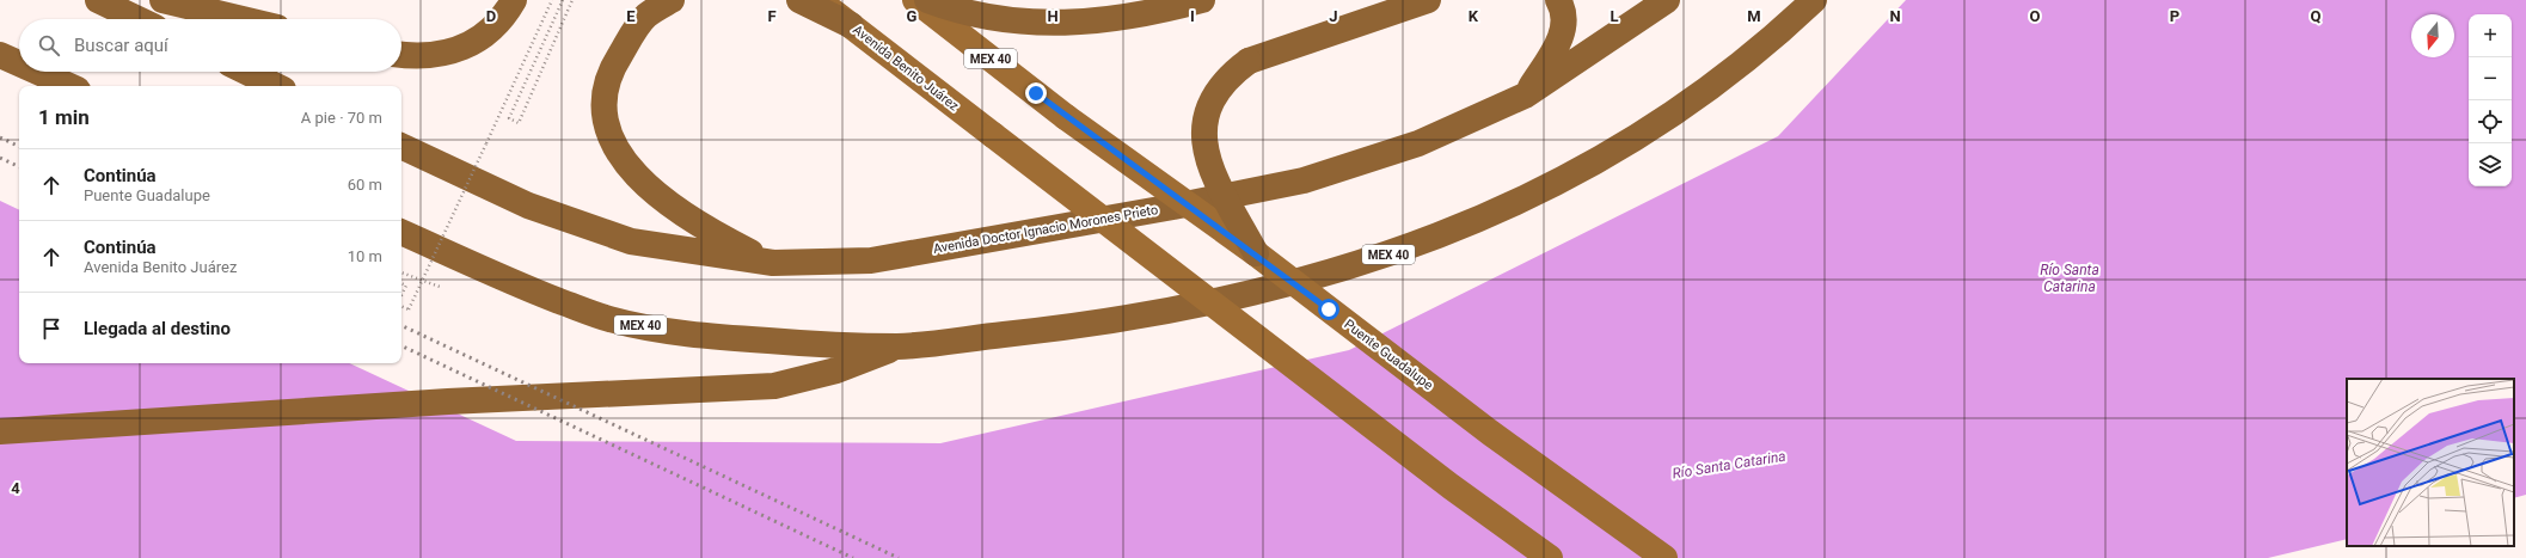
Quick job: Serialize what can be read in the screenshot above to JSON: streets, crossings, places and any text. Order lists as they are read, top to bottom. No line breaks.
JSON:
{"streets":{"highway":["MEX 40","Avenida Doctor Ignacio Morones Prieto"],"main road":["Avenida Benito Juárez","Puente Guadalupe"]},"water":["Río Santa Catarina"],"north":"bottom","page":{"map_buttons":["+","−"],"search":"Buscar aquí","heading":["1 min","A pie · 70 m"],"list":[["Continúa","Puente Guadalupe","60 m"],["Continúa","Avenida Benito Juárez","10 m"],"Llegada al destino"]},"grid":{"columns":["D","E","F","G","H","I","J","K","L","M","N","O","P","Q"],"rows":["4"]}}
